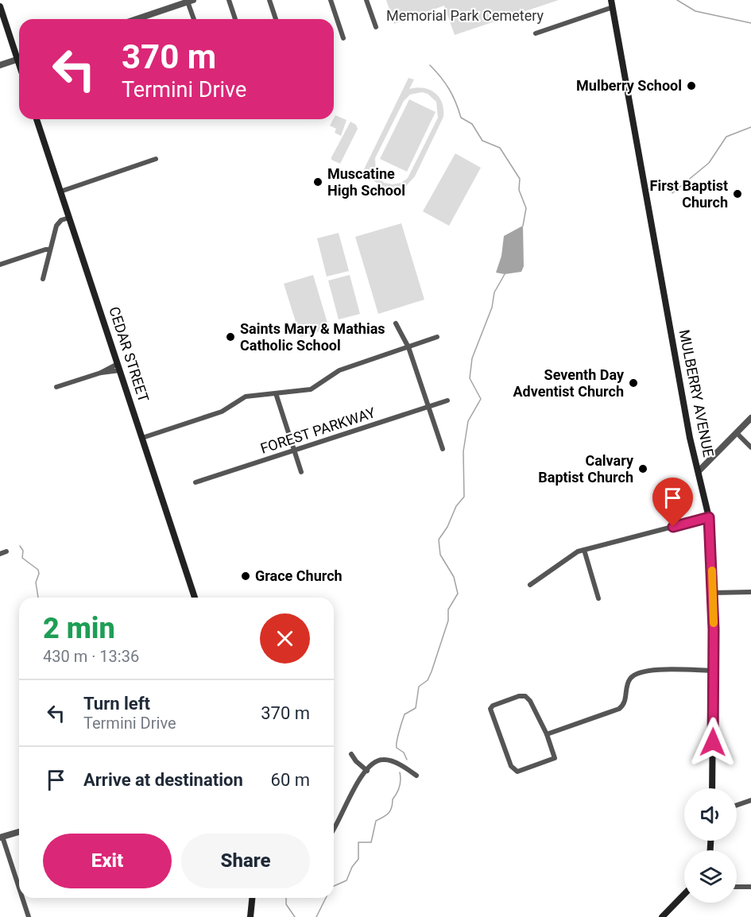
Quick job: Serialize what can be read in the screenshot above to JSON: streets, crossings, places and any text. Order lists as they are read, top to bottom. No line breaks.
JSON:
{"streets":{"main road":["CEDAR STREET","MULBERRY AVENUE"],"street":["FOREST PARKWAY"]},"parks":["Memorial Park Cemetery"],"places":["Mulberry School","Muscatine High School","First Baptist Church","Saints Mary & Mathias Catholic School","Seventh Day Adventist Church","Calvary Baptist Church","Grace Church"],"page":{"turn":["370 m","Termini Drive"],"heading":["2 min","430 m · 13:36"],"list":[{"name":"Turn left","note":"Termini Drive","value":"370 m"},{"name":"Arrive at destination","value":"60 m"}],"buttons":["Exit","Share"]}}
